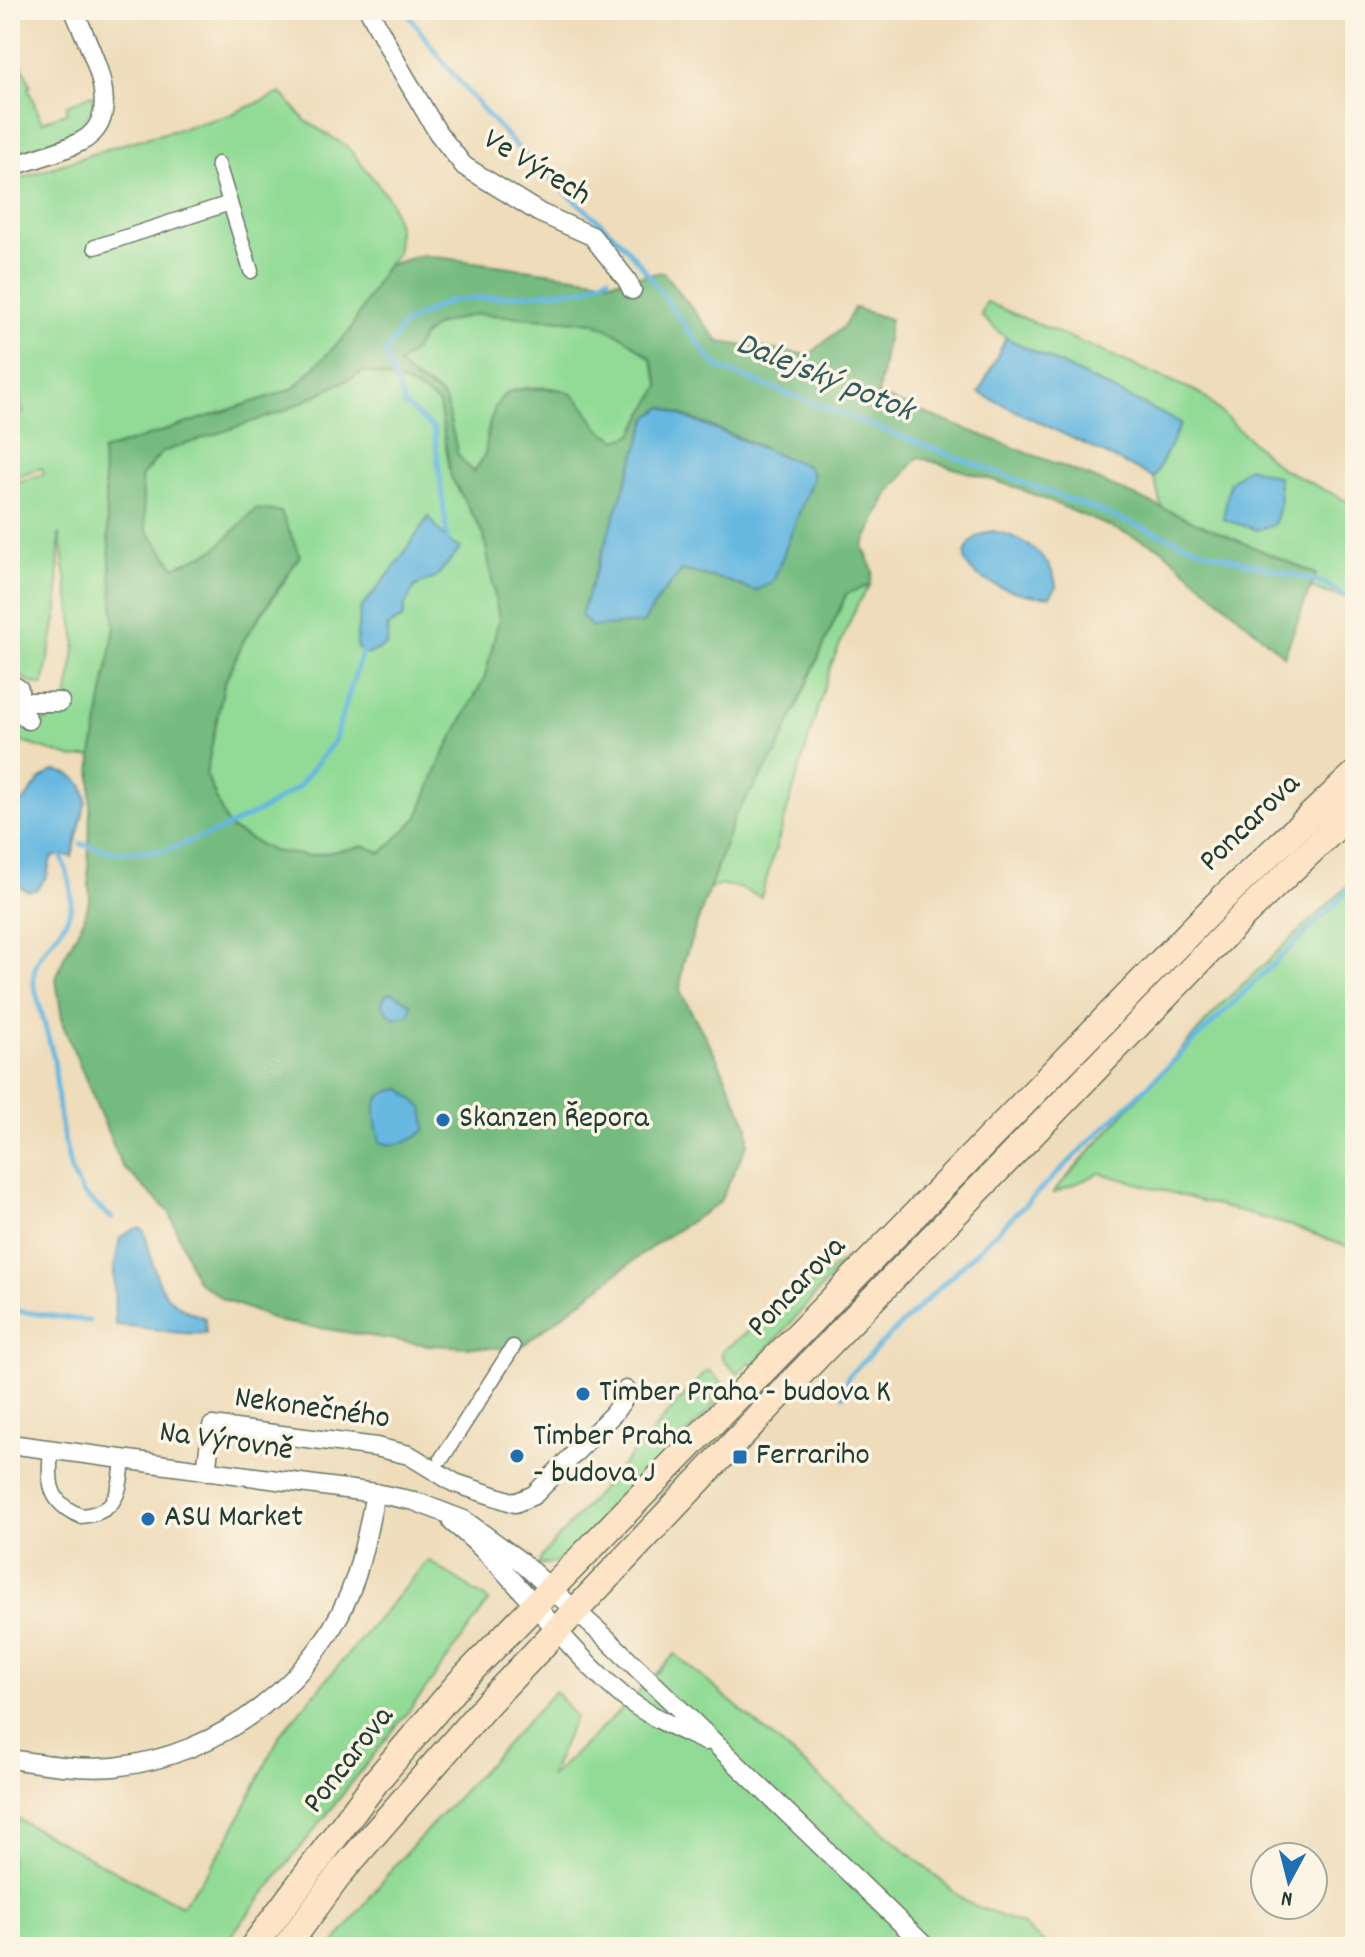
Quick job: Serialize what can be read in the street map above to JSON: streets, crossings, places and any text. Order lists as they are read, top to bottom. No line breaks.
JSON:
{"streets":{"main road":["Poncarova"],"street":["Ve Výrech","Nekonečného","Na Výrovně"]},"crossings":[["Poncarova","Na Výrovně"],["Nekonečného","Na Výrovně"]],"water":["Dalejský potok"],"places":{"other":["Skanzen Řepora","Timber Praha - budova K","Timber Praha - budova J","ASU Market"],"transit":["Ferrariho"]},"north":"bottom"}
